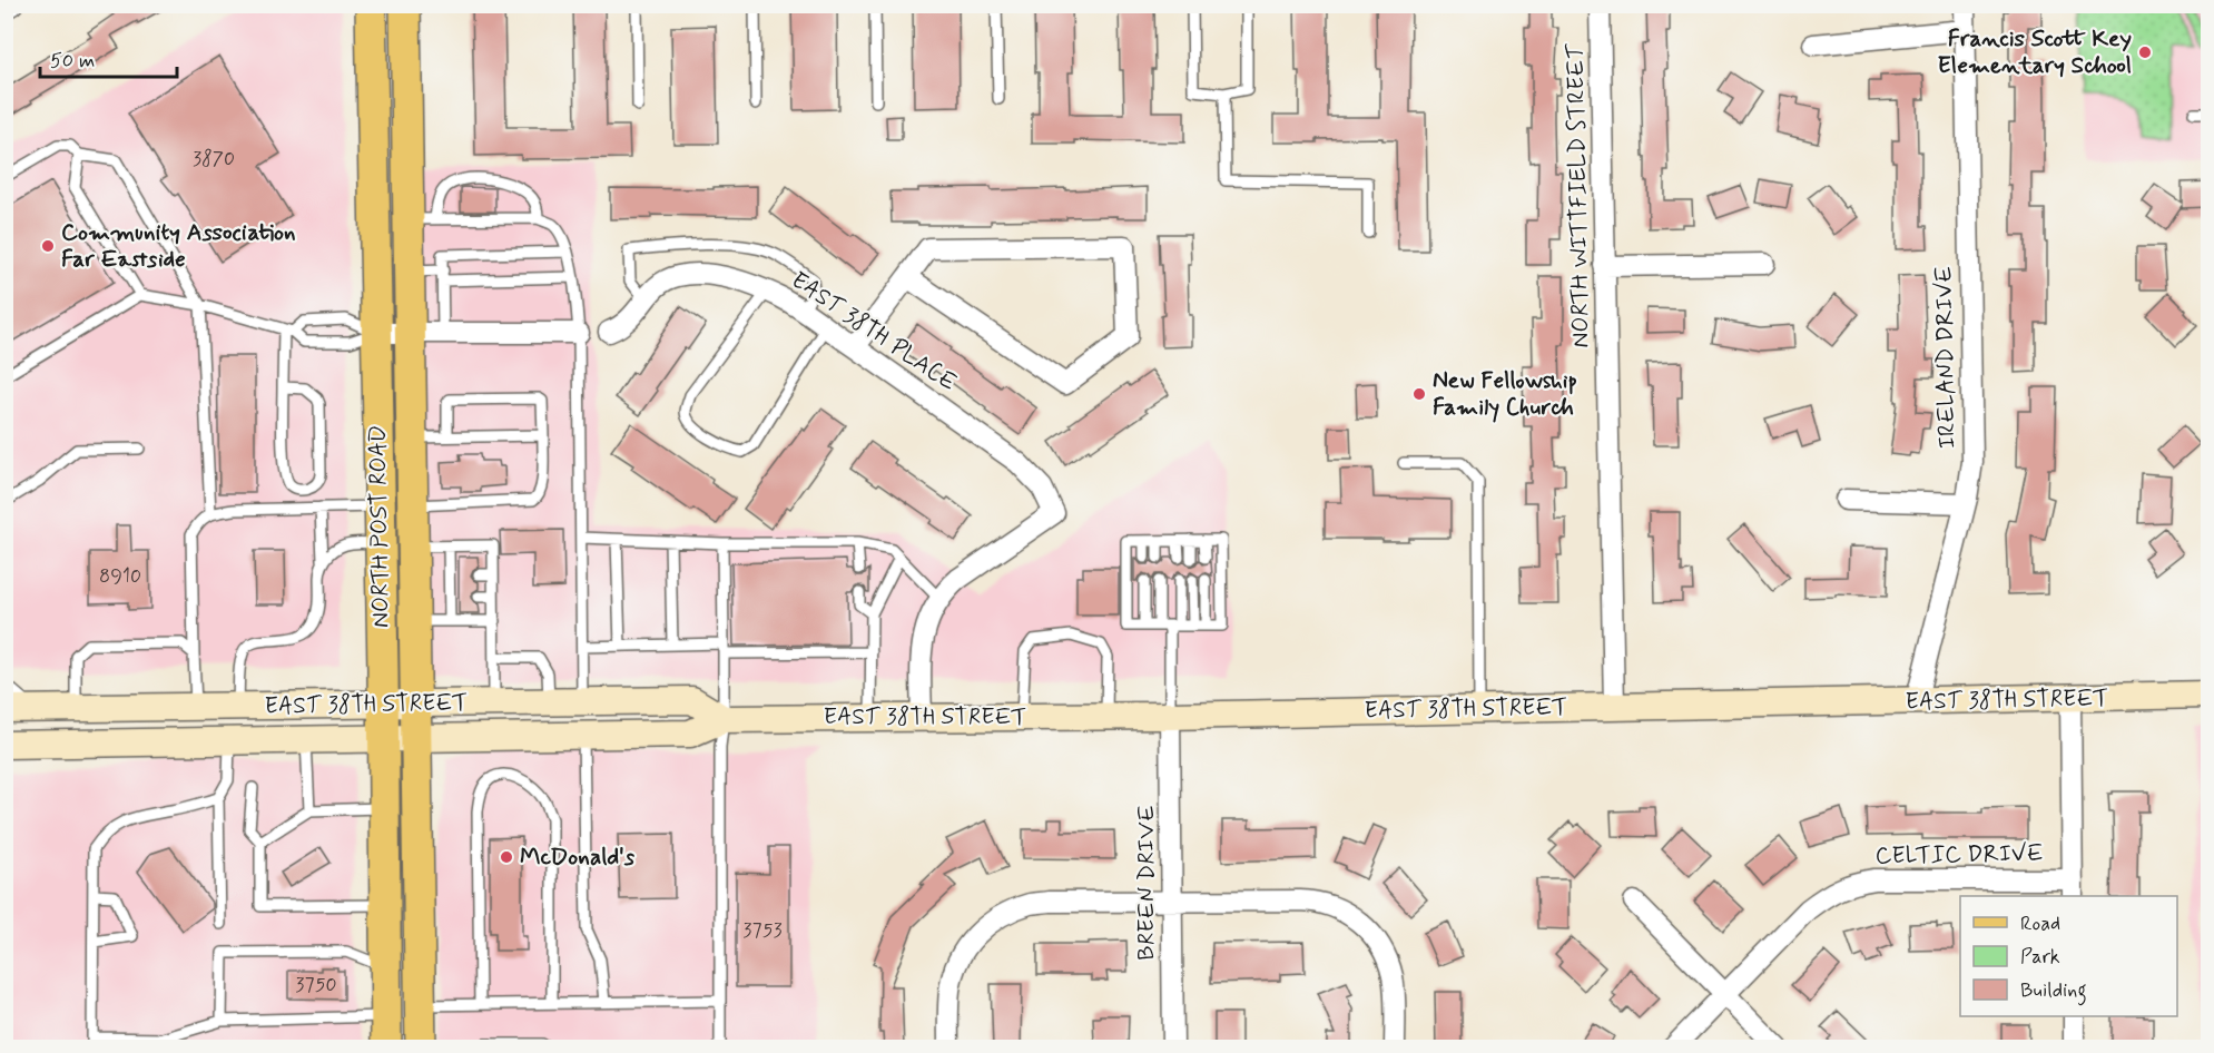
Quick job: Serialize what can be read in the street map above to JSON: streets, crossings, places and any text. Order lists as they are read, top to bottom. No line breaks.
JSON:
{"streets":{"main road":["NORTH POST ROAD","EAST 38TH STREET"],"street":["NORTH WITTFIELD STREET","EAST 38TH PLACE","IRELAND DRIVE","CELTIC DRIVE","BREEN DRIVE"]},"crossings":[["NORTH WITTFIELD STREET","EAST 38TH STREET"],["IRELAND DRIVE","EAST 38TH STREET"],["NORTH POST ROAD","EAST 38TH STREET"],["EAST 38TH STREET","BREEN DRIVE"]],"places":["Francis Scott Key Elementary School","Community Association Far Eastside","New Fellowship Family Church","McDonald's"],"house_numbers":["3870","8910","3753","3750"],"legend":["Road","Park","Building"],"scale_bar":"50 m"}
